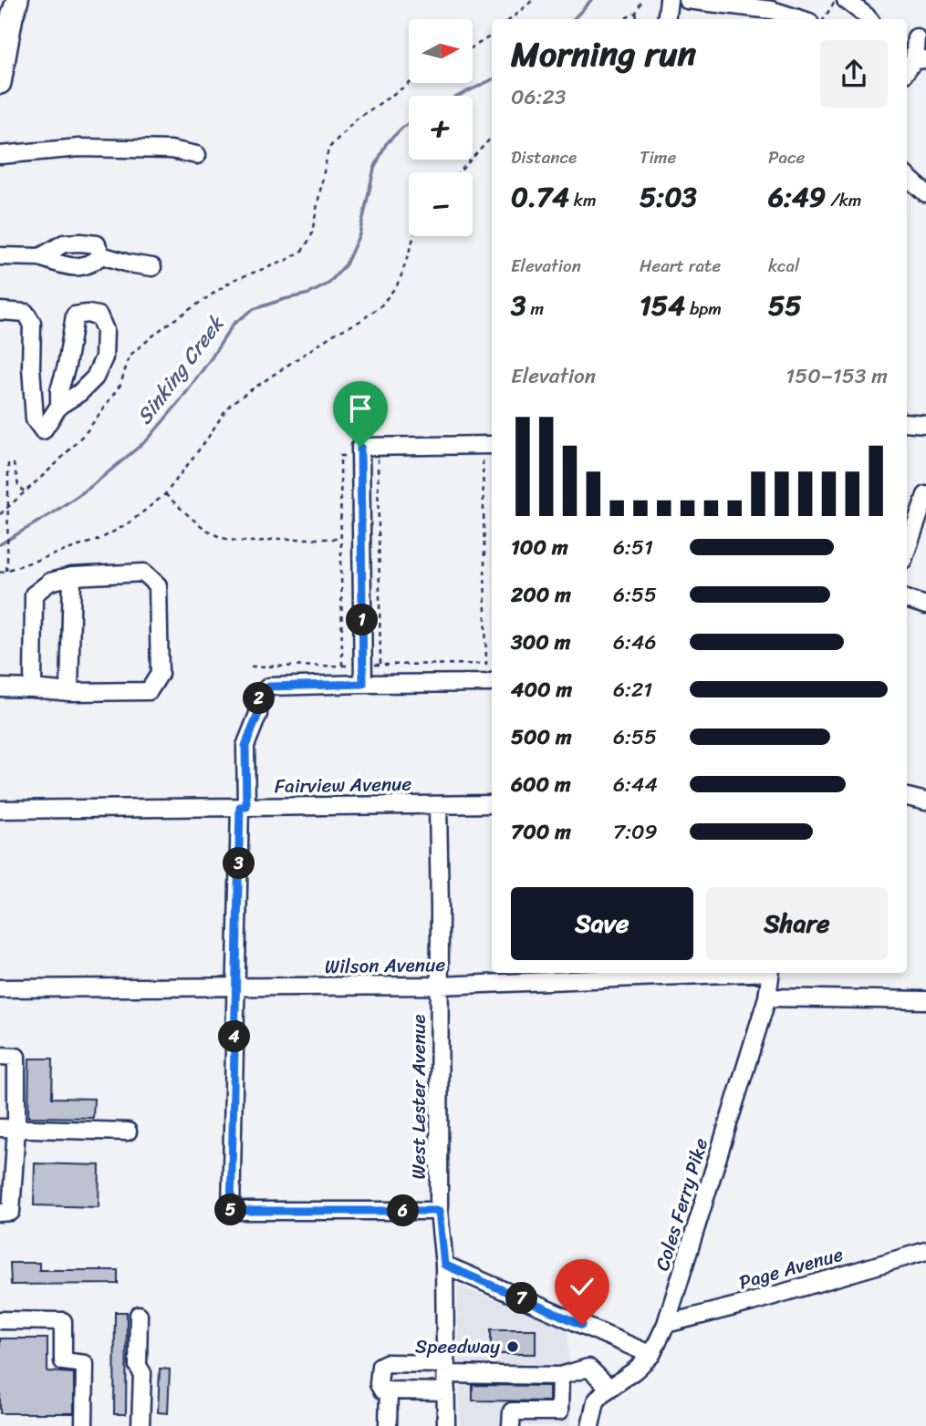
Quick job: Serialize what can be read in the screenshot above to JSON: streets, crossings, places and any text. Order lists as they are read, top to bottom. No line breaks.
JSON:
{"streets":{"street":["Fairview Avenue","Wilson Avenue","West Lester Avenue","Coles Ferry Pike","Page Avenue"]},"crossings":[["Fairview Avenue","West Lester Avenue"],["Wilson Avenue","West Lester Avenue"],["Coles Ferry Pike","Page Avenue"]],"water":["Sinking Creek"],"places":["Speedway"],"north":"right","page":{"map_buttons":["+","−"],"heading":["Morning run","06:23"],"stats":[["Distance","0.74 km"],["Time","5:03"],["Pace","6:49 /km"],["Elevation","3 m"],["Heart rate","154 bpm"],["kcal","55"]],"chart":["Elevation","150–153 m"],"list":[{"name":"100 m","note":"6:51"},{"name":"200 m","note":"6:55"},{"name":"300 m","note":"6:46"},{"name":"400 m","note":"6:21"},{"name":"500 m","note":"6:55"},{"name":"600 m","note":"6:44"},{"name":"700 m","note":"7:09"}],"pins":["1","2","3","4","5","6","7"],"buttons":["Save","Share"]}}
